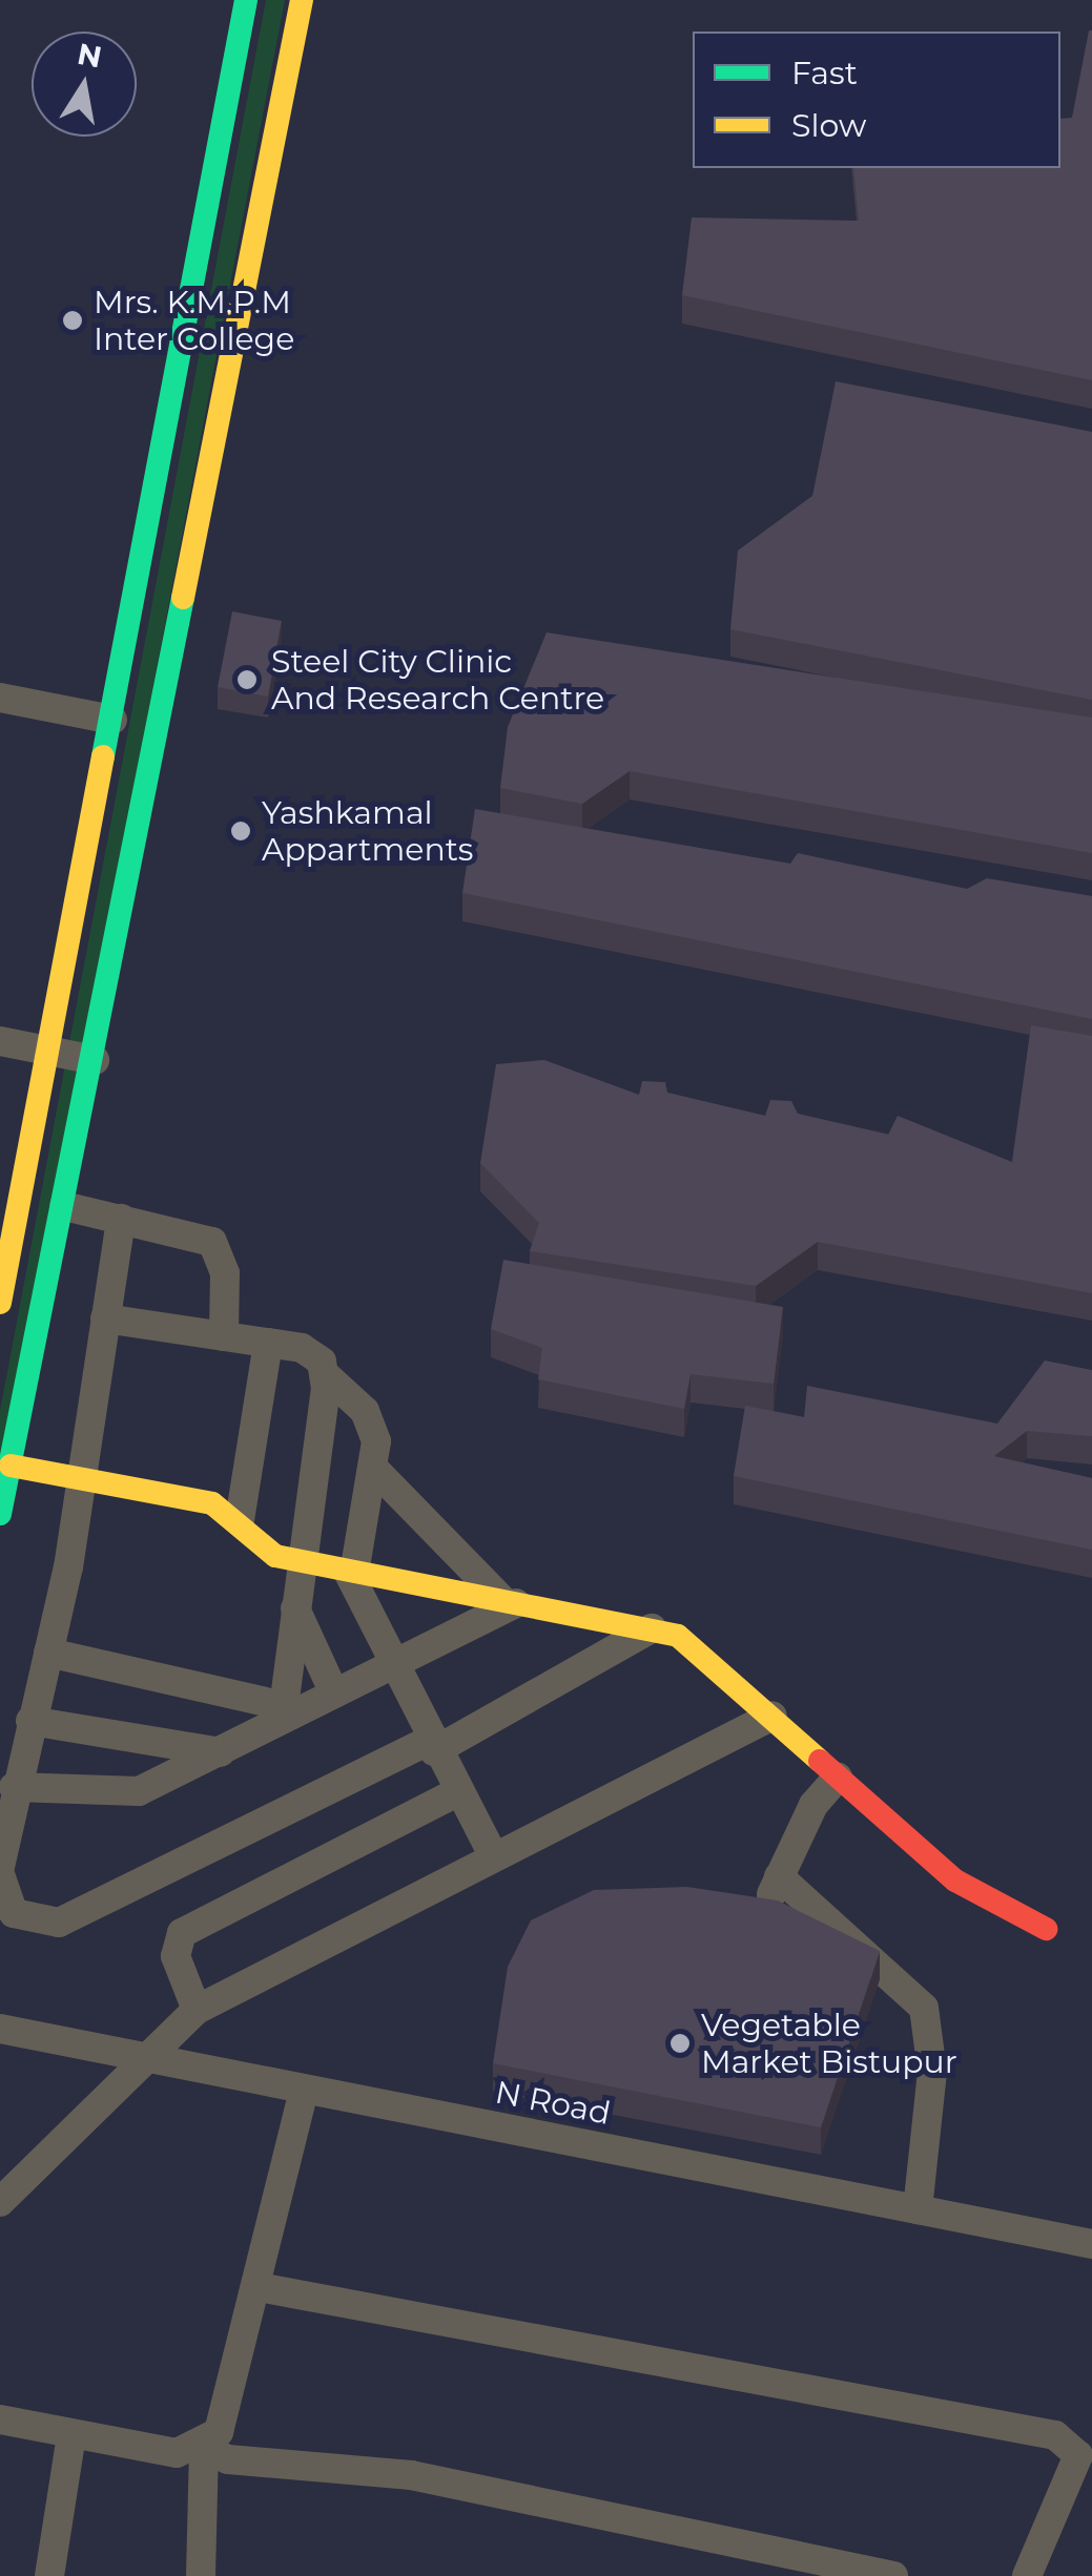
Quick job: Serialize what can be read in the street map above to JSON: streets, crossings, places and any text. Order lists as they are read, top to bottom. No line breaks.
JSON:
{"streets":{"street":["N Road"]},"places":["Mrs. K.M.P.M Inter College","Steel City Clinic And Research Centre","Yashkamal Appartments","Vegetable Market Bistupur"],"legend":["Fast","Slow"],"north":"top"}
